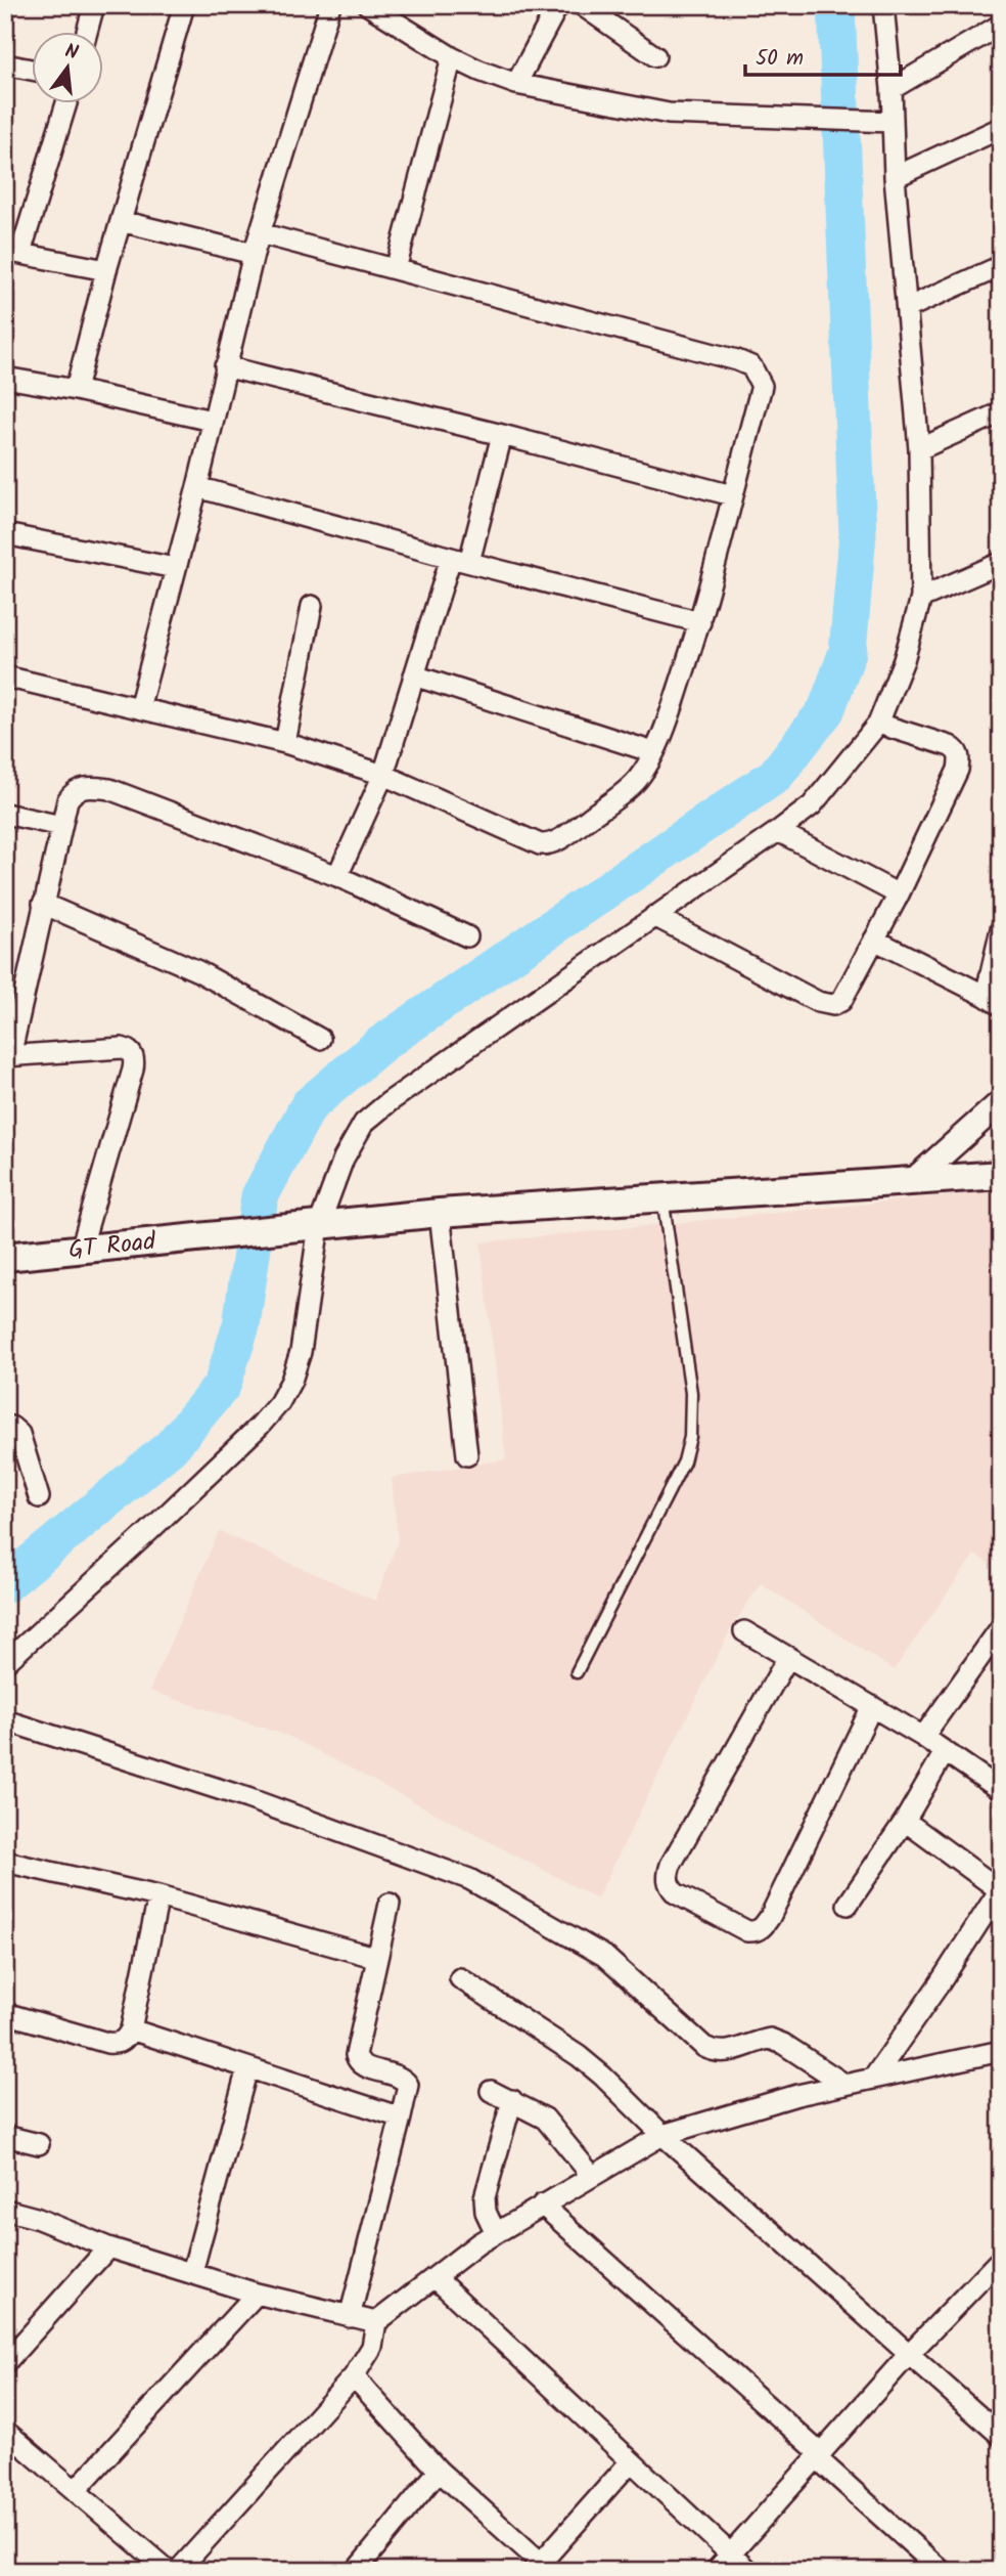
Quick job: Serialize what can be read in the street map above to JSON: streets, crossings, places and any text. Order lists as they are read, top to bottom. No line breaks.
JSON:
{"streets":{"main road":["GT Road"]},"scale_bar":"50 m","north":"top"}
